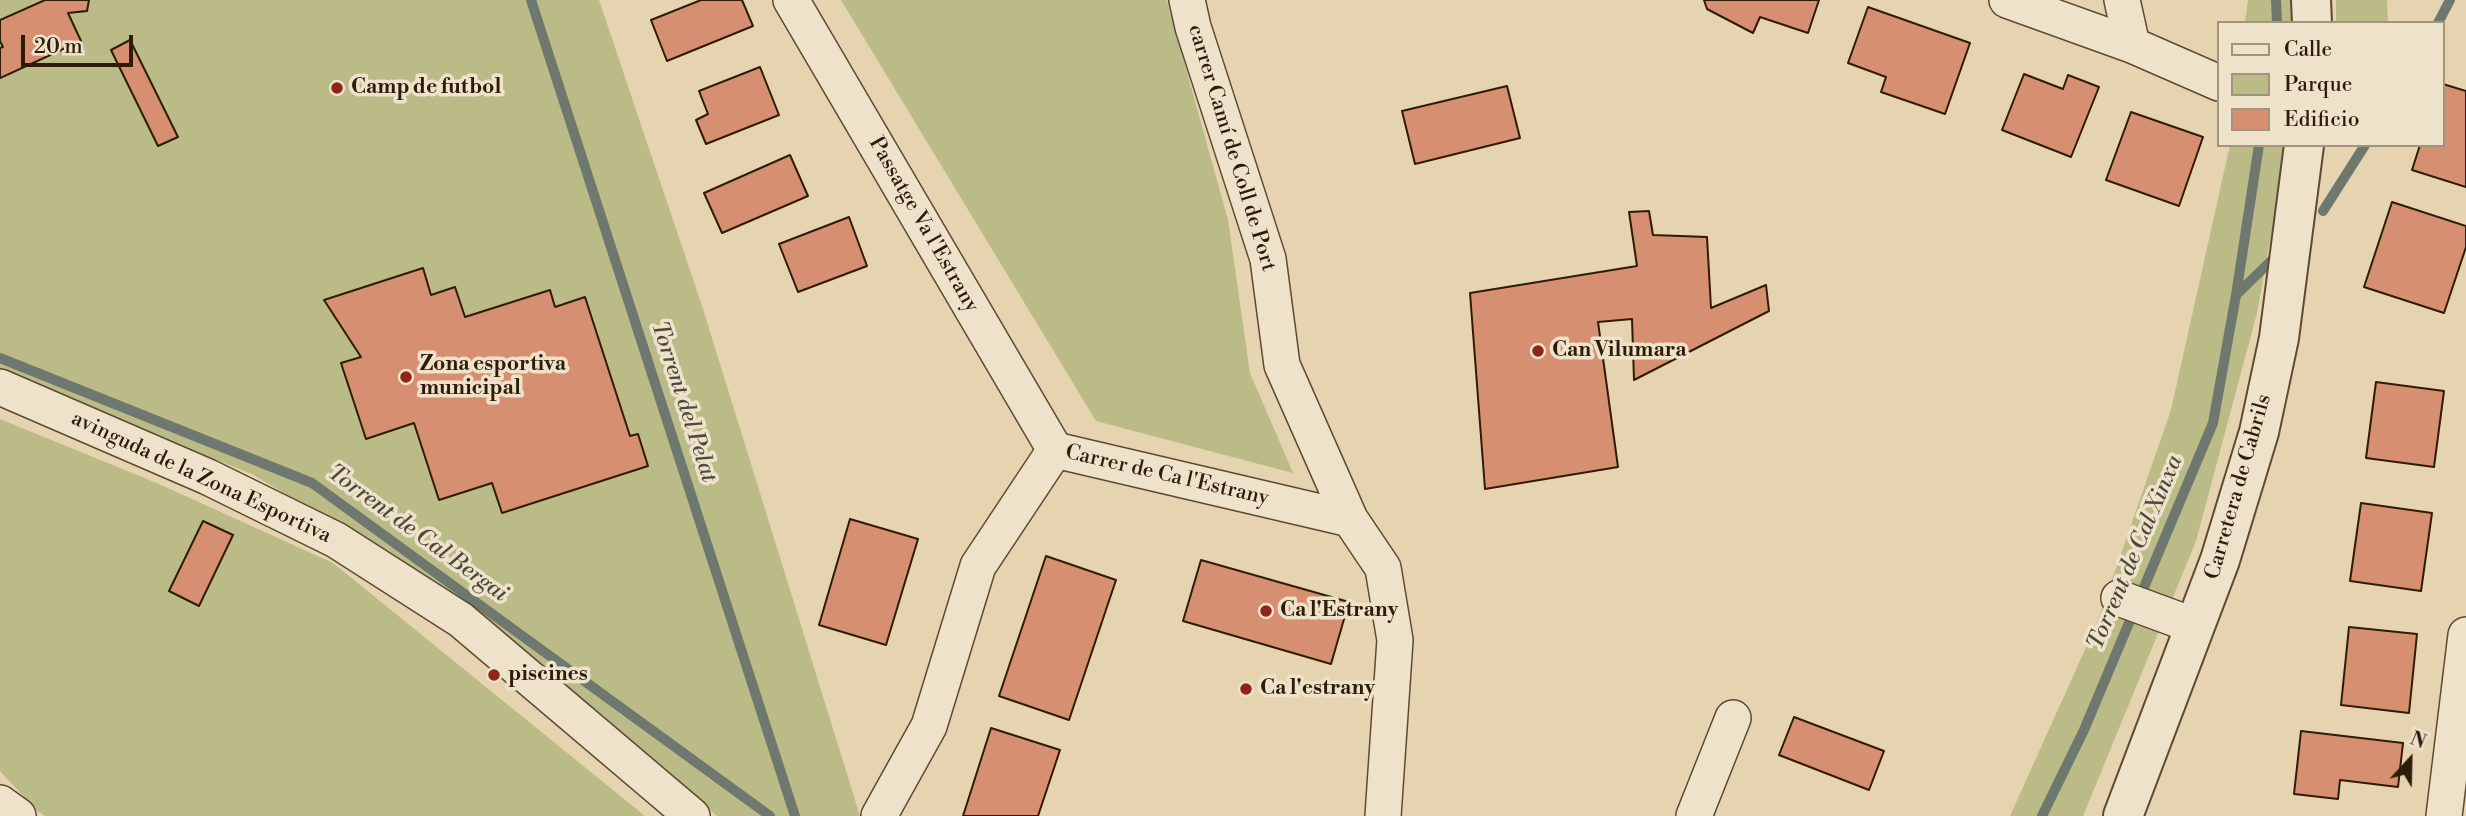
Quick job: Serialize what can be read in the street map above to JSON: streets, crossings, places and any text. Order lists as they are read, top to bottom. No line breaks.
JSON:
{"streets":{"street":["carrer Camí de Coll de Port","Passatge Va l'Estrany","Carrer de Ca l'Estrany","avinguda de la Zona Esportiva","Carretera de Cabrils"]},"crossings":[["carrer Camí de Coll de Port","Carrer de Ca l'Estrany"],["Passatge Va l'Estrany","Carrer de Ca l'Estrany"]],"water":["Torrent del Pelat","Torrent de Cal Bergai","Torrent de Cal Xinxa"],"places":["Camp de futbol","Can Vilumara","Zona esportiva municipal","Ca l'Estrany","piscines","Ca l'estrany"],"legend":["Calle","Parque","Edificio"],"scale_bar":"20 m","north":"top"}
